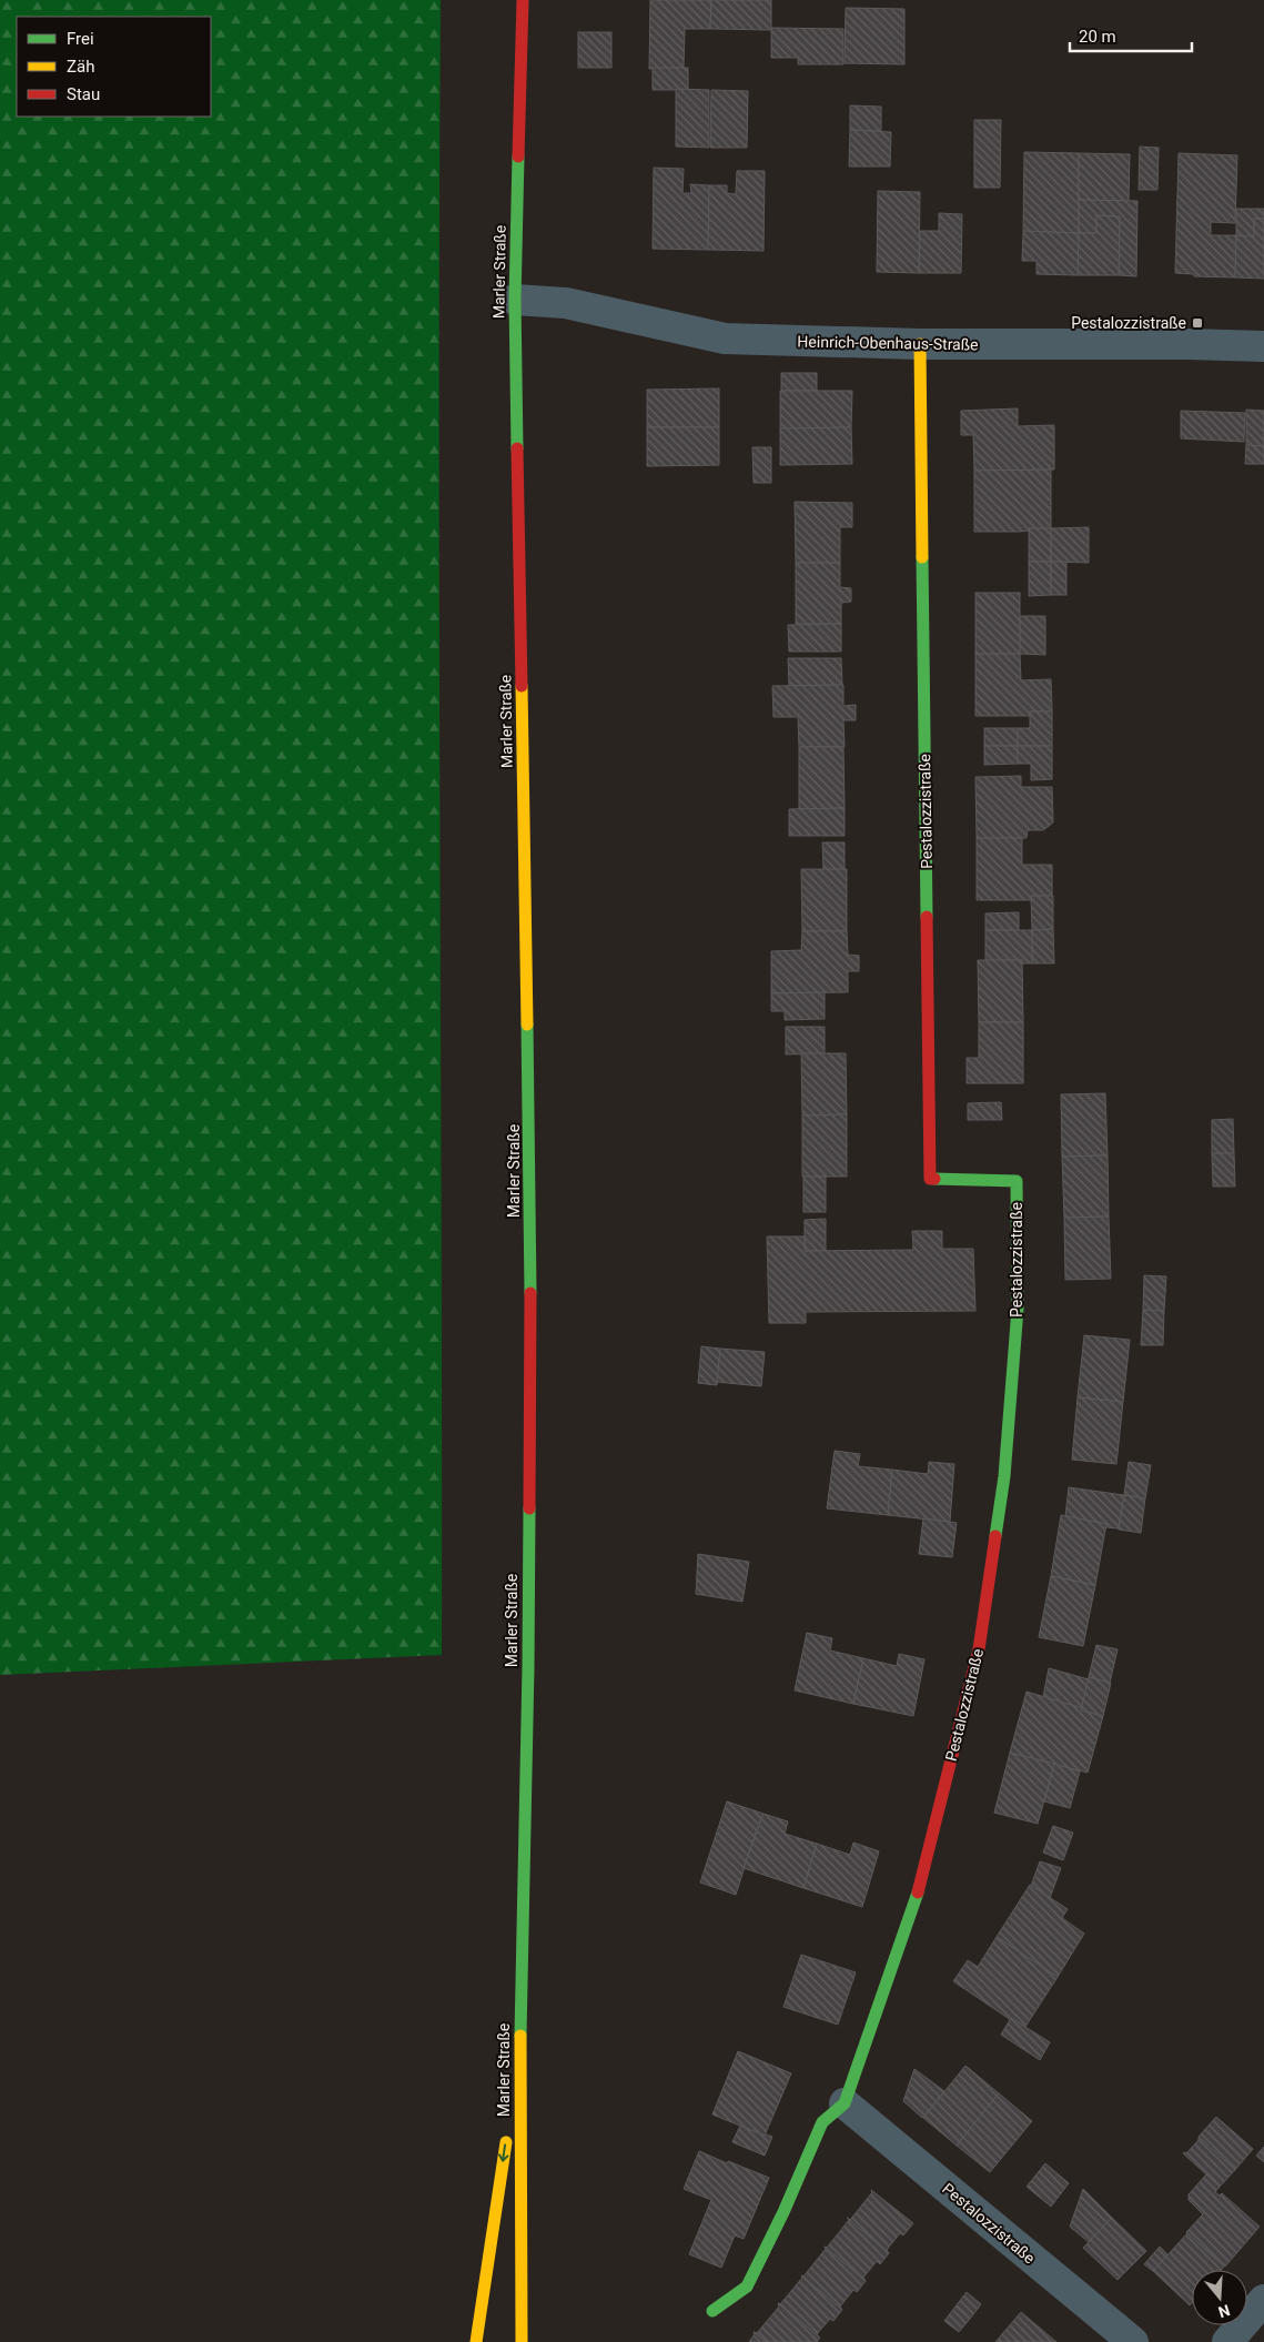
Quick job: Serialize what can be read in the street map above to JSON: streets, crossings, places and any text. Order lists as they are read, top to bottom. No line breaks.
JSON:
{"streets":{"main road":["Marler Straße","Pestalozzistraße"],"street":["Heinrich-Obenhaus-Straße"]},"crossings":[["Marler Straße","Heinrich-Obenhaus-Straße"],["Heinrich-Obenhaus-Straße","Pestalozzistraße"]],"places":{"transit":["Pestalozzistraße"]},"legend":["Frei","Zäh","Stau"],"scale_bar":"20 m","north":"bottom"}
